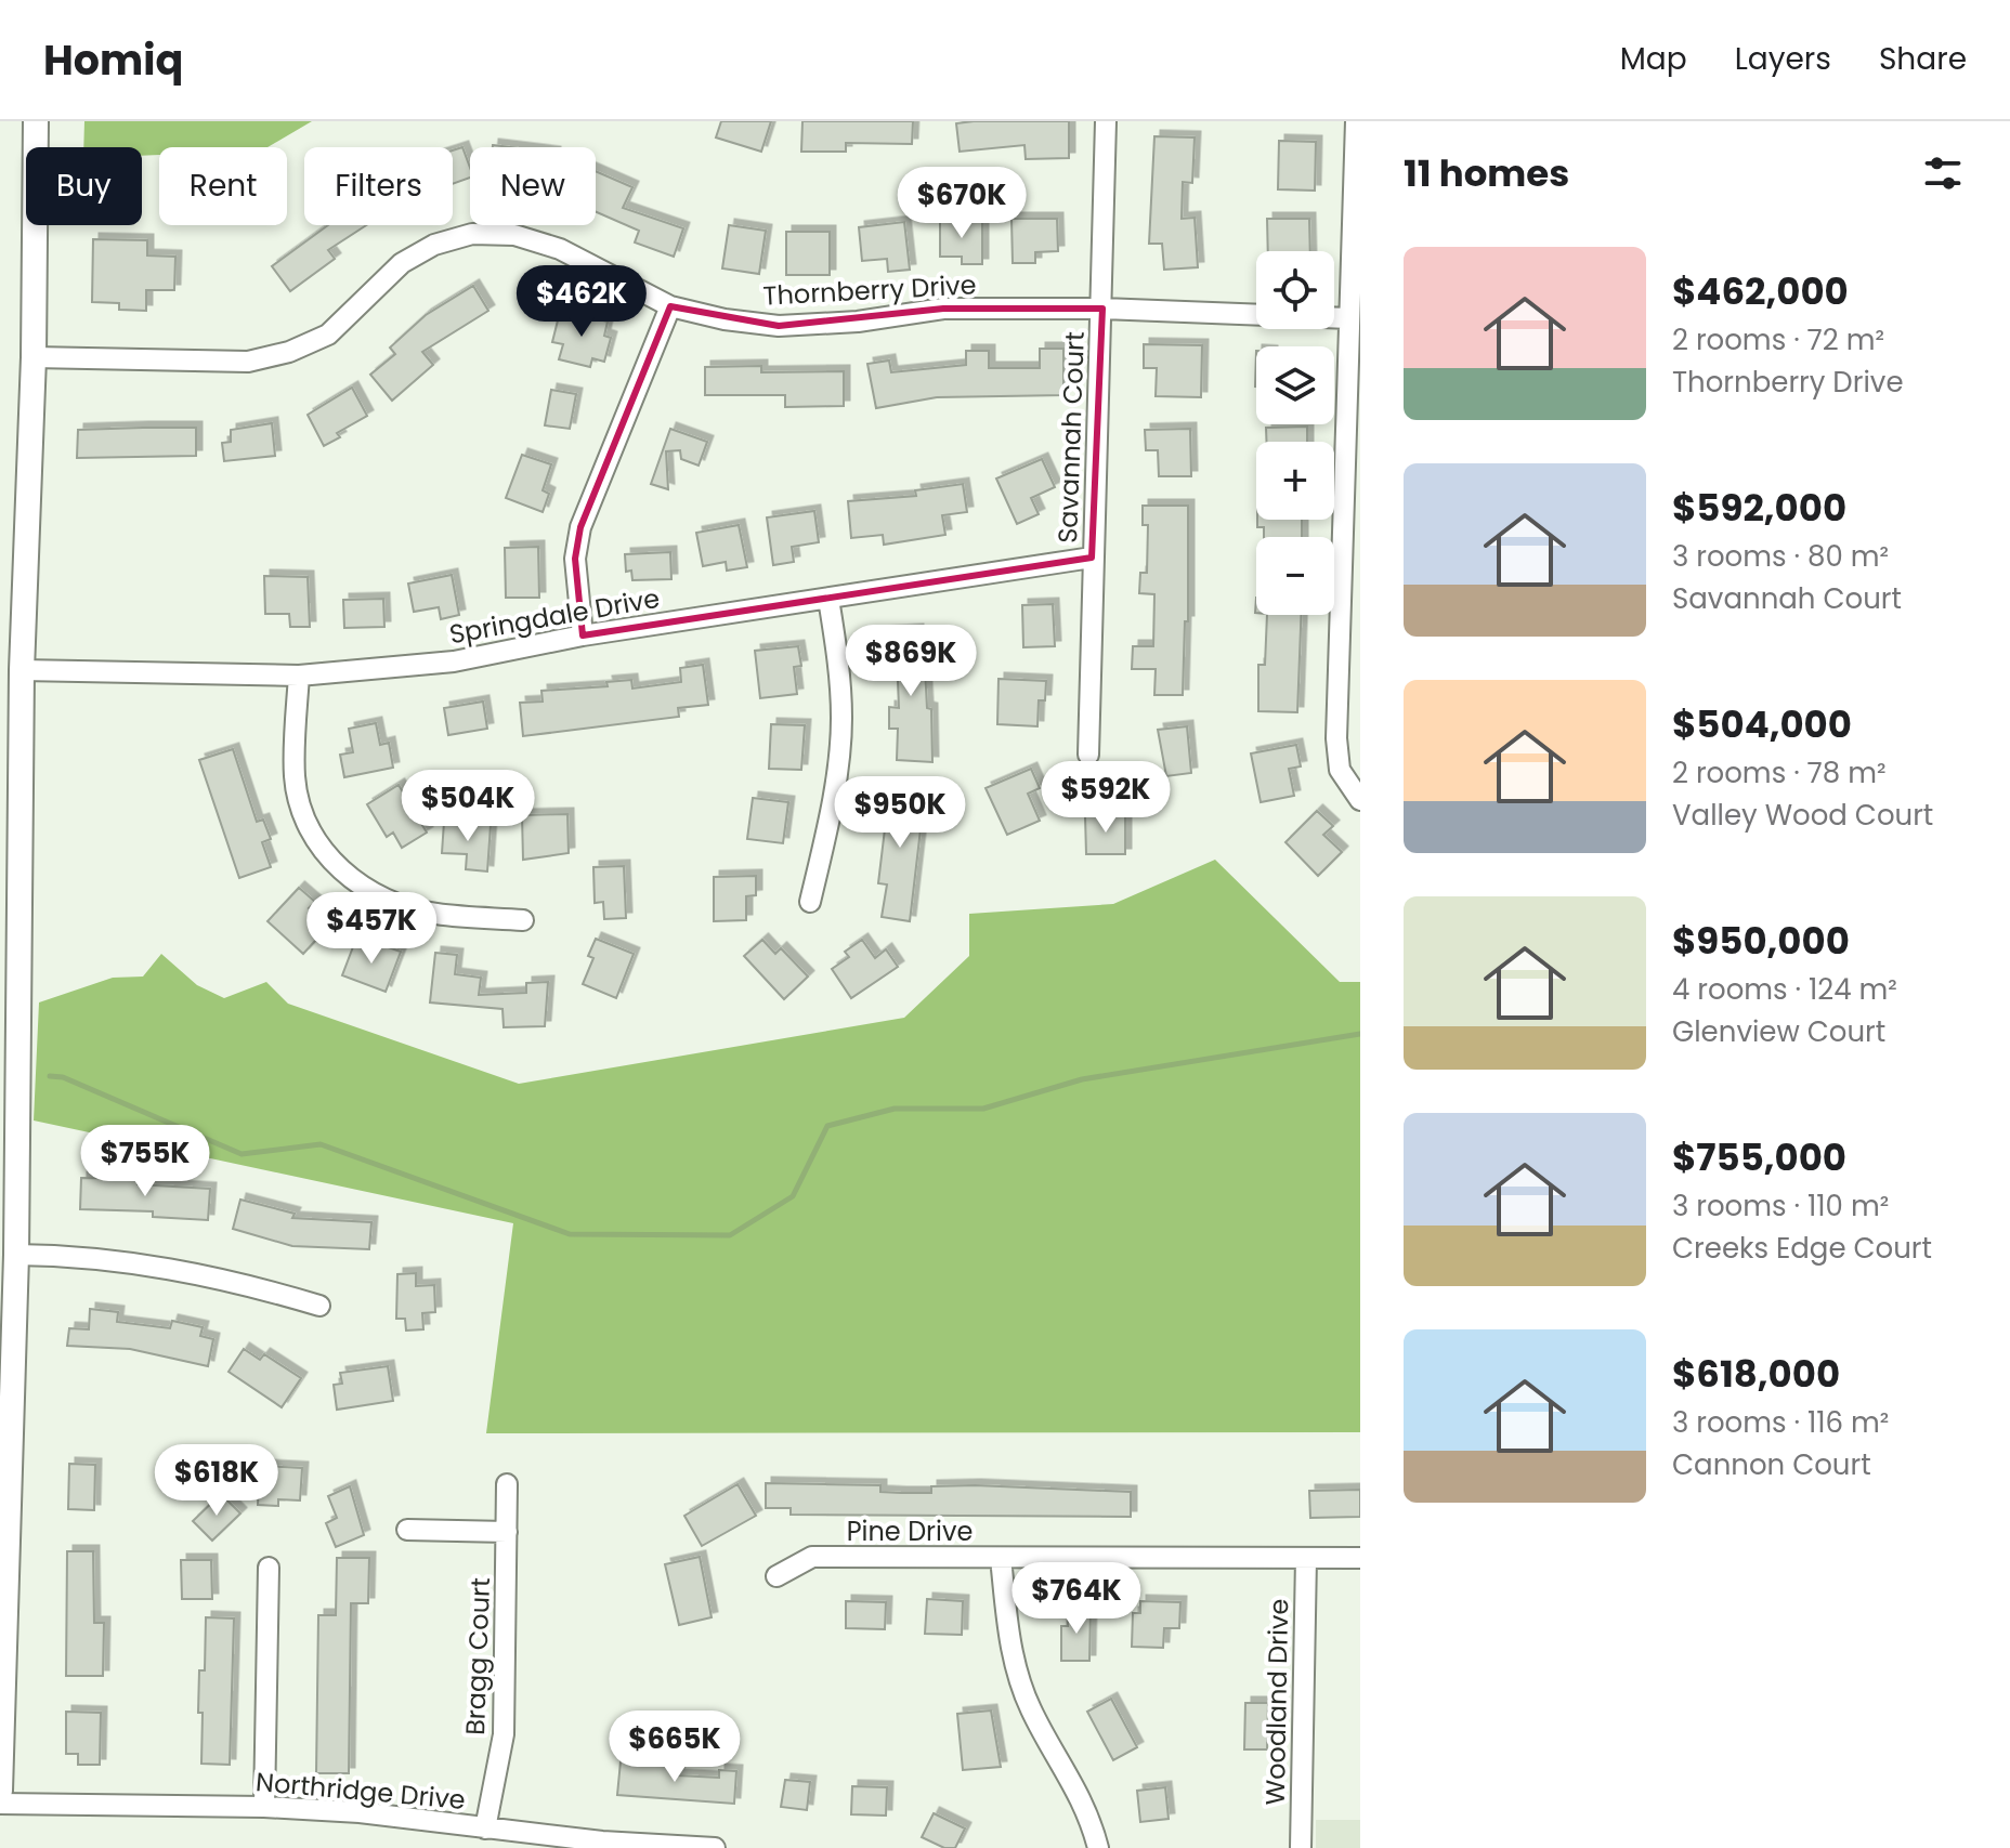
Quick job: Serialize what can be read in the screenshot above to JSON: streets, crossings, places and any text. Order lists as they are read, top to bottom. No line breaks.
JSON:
{"streets":{"street":["Thornberry Drive","Savannah Court","Springdale Drive","Pine Drive","Bragg Court","Woodland Drive","Northridge Drive"]},"crossings":[["Thornberry Drive","Savannah Court"],["Savannah Court","Springdale Drive"],["Pine Drive","Woodland Drive"],["Bragg Court","Northridge Drive"]],"page":{"header":"Homiq","nav":["Map","Layers","Share"],"heading":"11 homes","chip":["Buy","Rent","Filters","New"],"price":["$670K","$462K","$869K","$592K","$504K","$950K","$457K","$755K","$618K","$764K","$665K"],"list":[{"name":"$462,000","note":"2 rooms · 72 m² · Thornberry Drive"},{"name":"$592,000","note":"3 rooms · 80 m² · Savannah Court"},{"name":"$504,000","note":"2 rooms · 78 m² · Valley Wood Court"},{"name":"$950,000","note":"4 rooms · 124 m² · Glenview Court"},{"name":"$755,000","note":"3 rooms · 110 m² · Creeks Edge Court"},{"name":"$618,000","note":"3 rooms · 116 m² · Cannon Court"}],"map_buttons":["+","−"]}}
